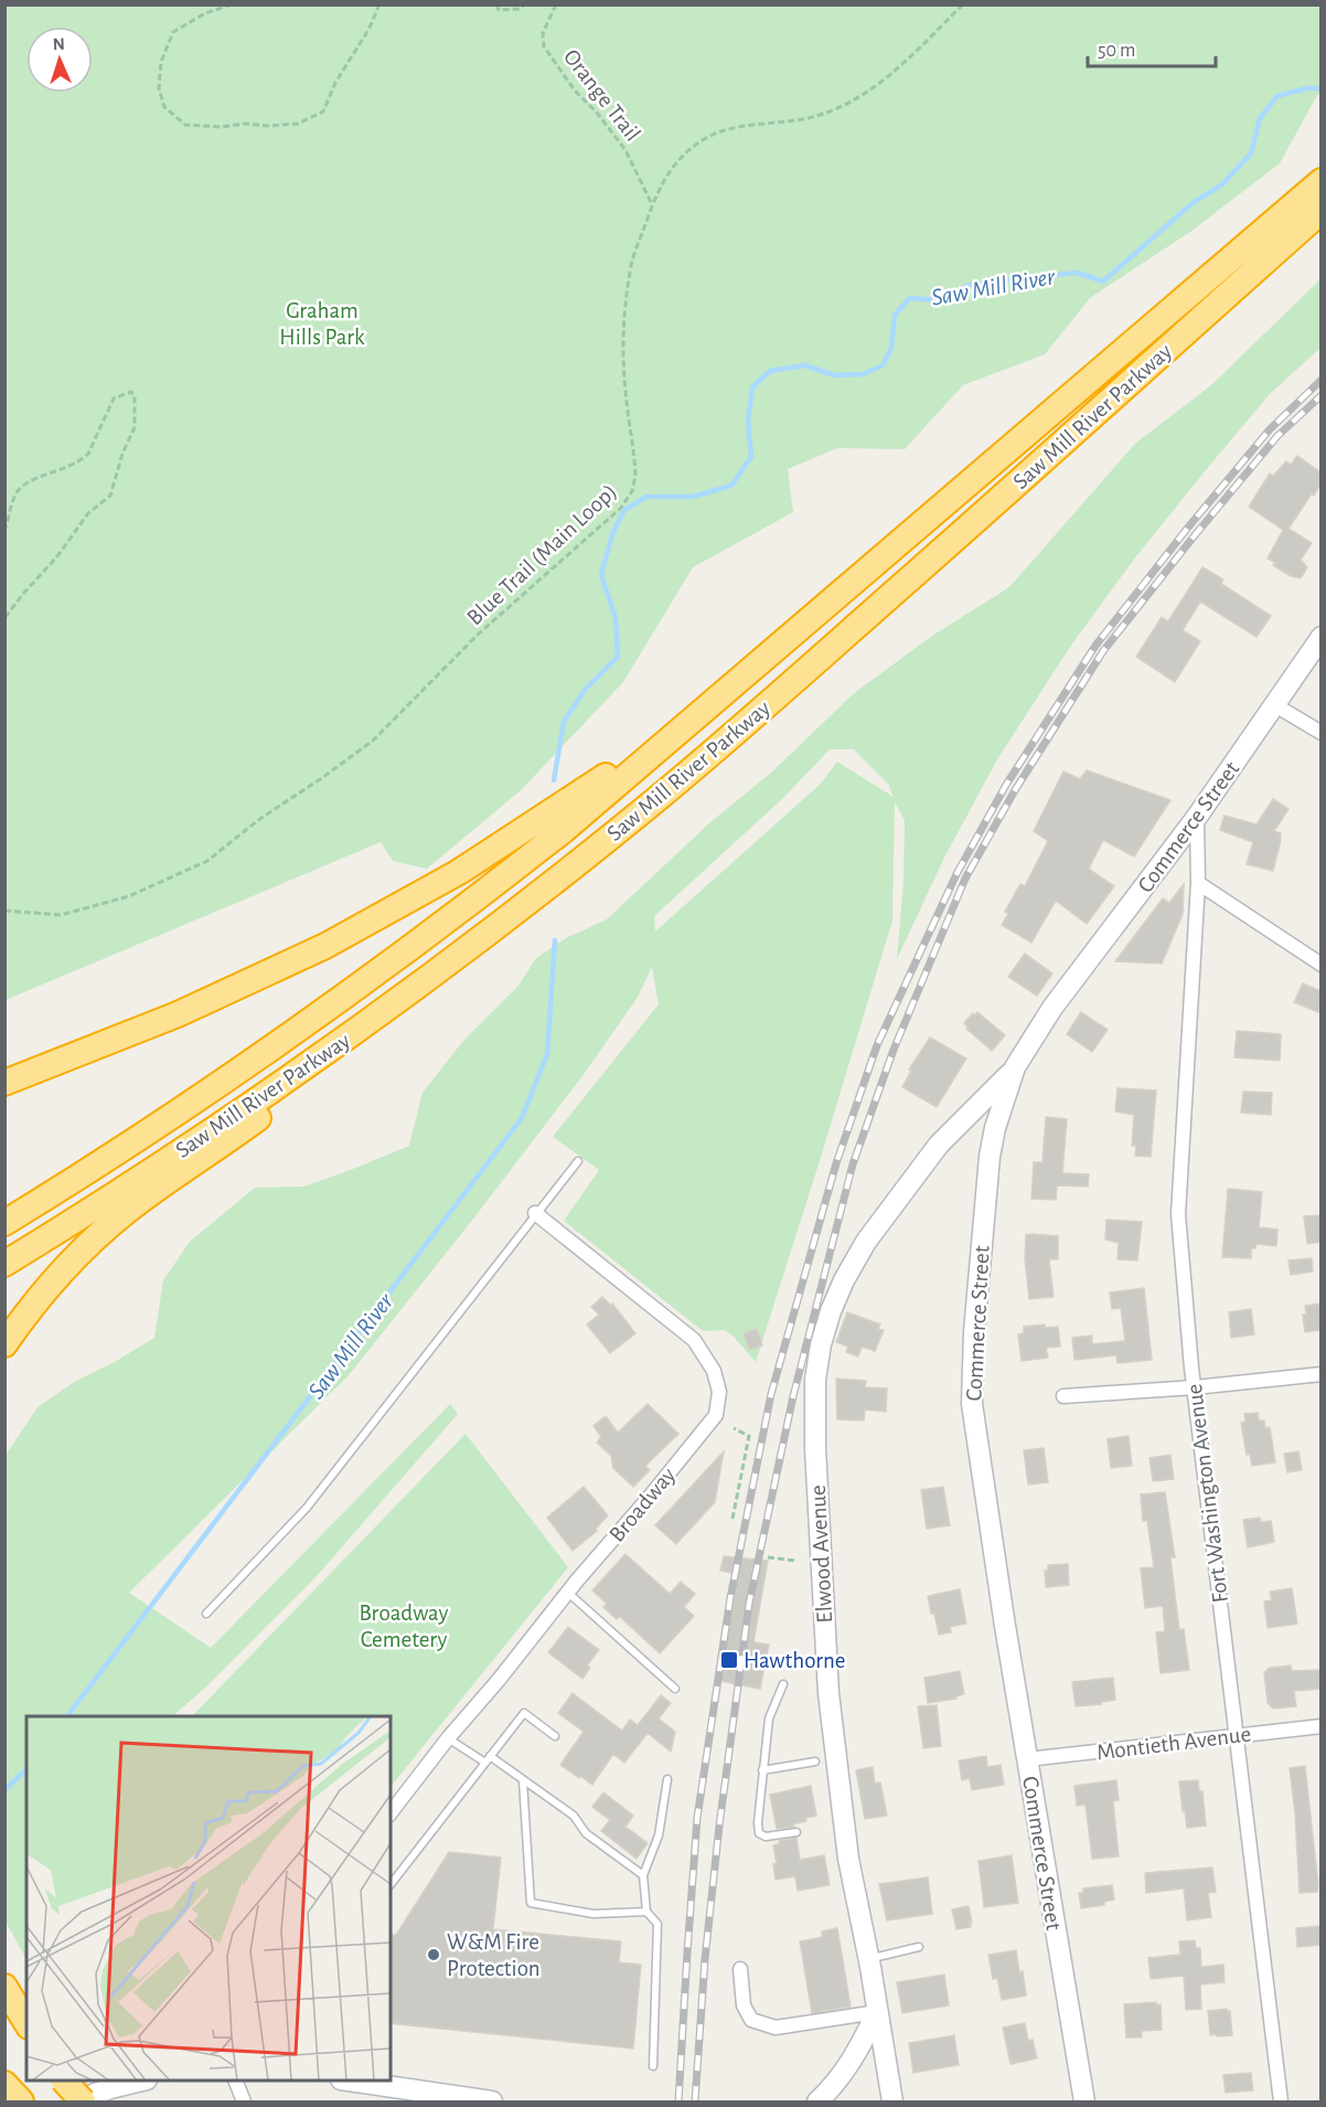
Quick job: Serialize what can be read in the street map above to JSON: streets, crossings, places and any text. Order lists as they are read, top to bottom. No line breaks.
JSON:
{"streets":{"highway":["Saw Mill River Parkway"],"main road":["Commerce Street","Elwood Avenue"],"street":["Fort Washington Avenue","Broadway","Montieth Avenue"],"path":["Orange Trail","Blue Trail (Main Loop)"]},"crossings":[["Orange Trail","Blue Trail (Main Loop)"],["Commerce Street","Fort Washington Avenue"],["Commerce Street","Elwood Avenue"],["Commerce Street","Montieth Avenue"],["Fort Washington Avenue","Montieth Avenue"]],"water":["Saw Mill River"],"parks":["Graham Hills Park","Broadway Cemetery"],"places":{"transit":["Hawthorne"],"other":["W&M Fire Protection"]},"scale_bar":"50 m","north":"top"}
